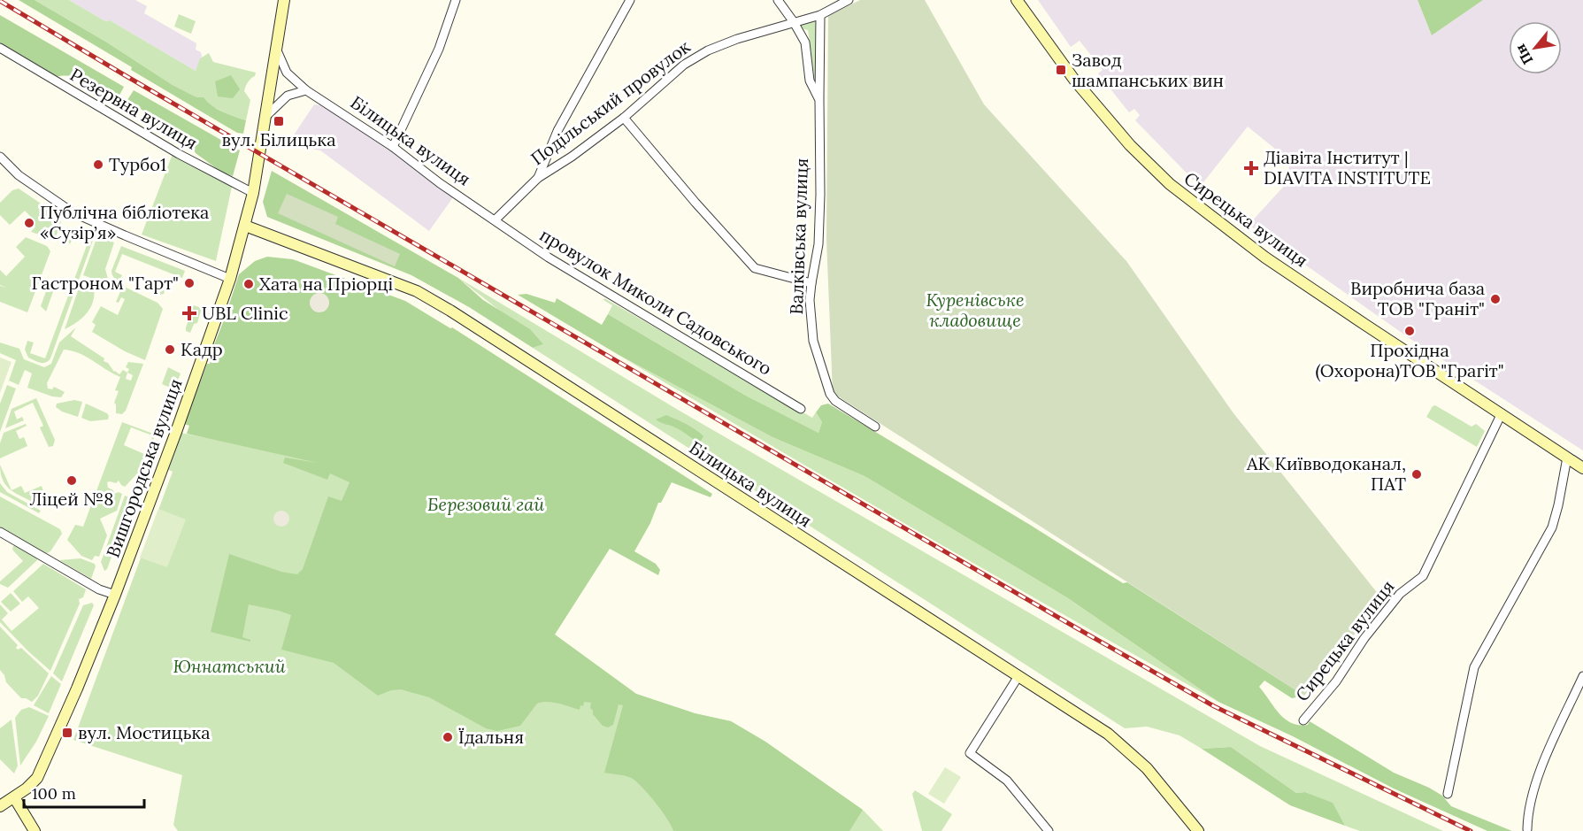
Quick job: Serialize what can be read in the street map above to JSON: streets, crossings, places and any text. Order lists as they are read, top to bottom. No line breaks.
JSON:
{"streets":{"main road":["Білицька вулиця","Сирецька вулиця","Вишгородська вулиця"],"street":["Подільський провулок","Резервна вулиця","Валківська вулиця","провулок Миколи Садовського"]},"crossings":[["Подільський провулок","Білицька вулиця"],["Подільський провулок","Валківська вулиця"],["Подільський провулок","провулок Миколи Садовського"],["Резервна вулиця","Вишгородська вулиця"],["Білицька вулиця","провулок Миколи Садовського"],["Білицька вулиця","Вишгородська вулиця"]],"parks":["Куренівське кладовище","Березовий гай","Юннатський"],"places":{"transit":["Завод шампанських вин","вул. Білицька","вул. Мостицька"],"other":["Турбо1","Публічна бібліотека «Сузір’я»","Гастроном \"Гарт\"","Хата на Пріорці","Виробнича база ТОВ \"Граніт\"","Прохідна (Охорона)ТОВ \"Грагіт\"","Кадр","АК Київводоканал, ПАТ","Ліцей №8","Їдальня"],"health":["Діавіта Інститут | DIAVITA INSTITUTE","UBL Clinic"]},"scale_bar":"100 m","north":"bottom left"}
